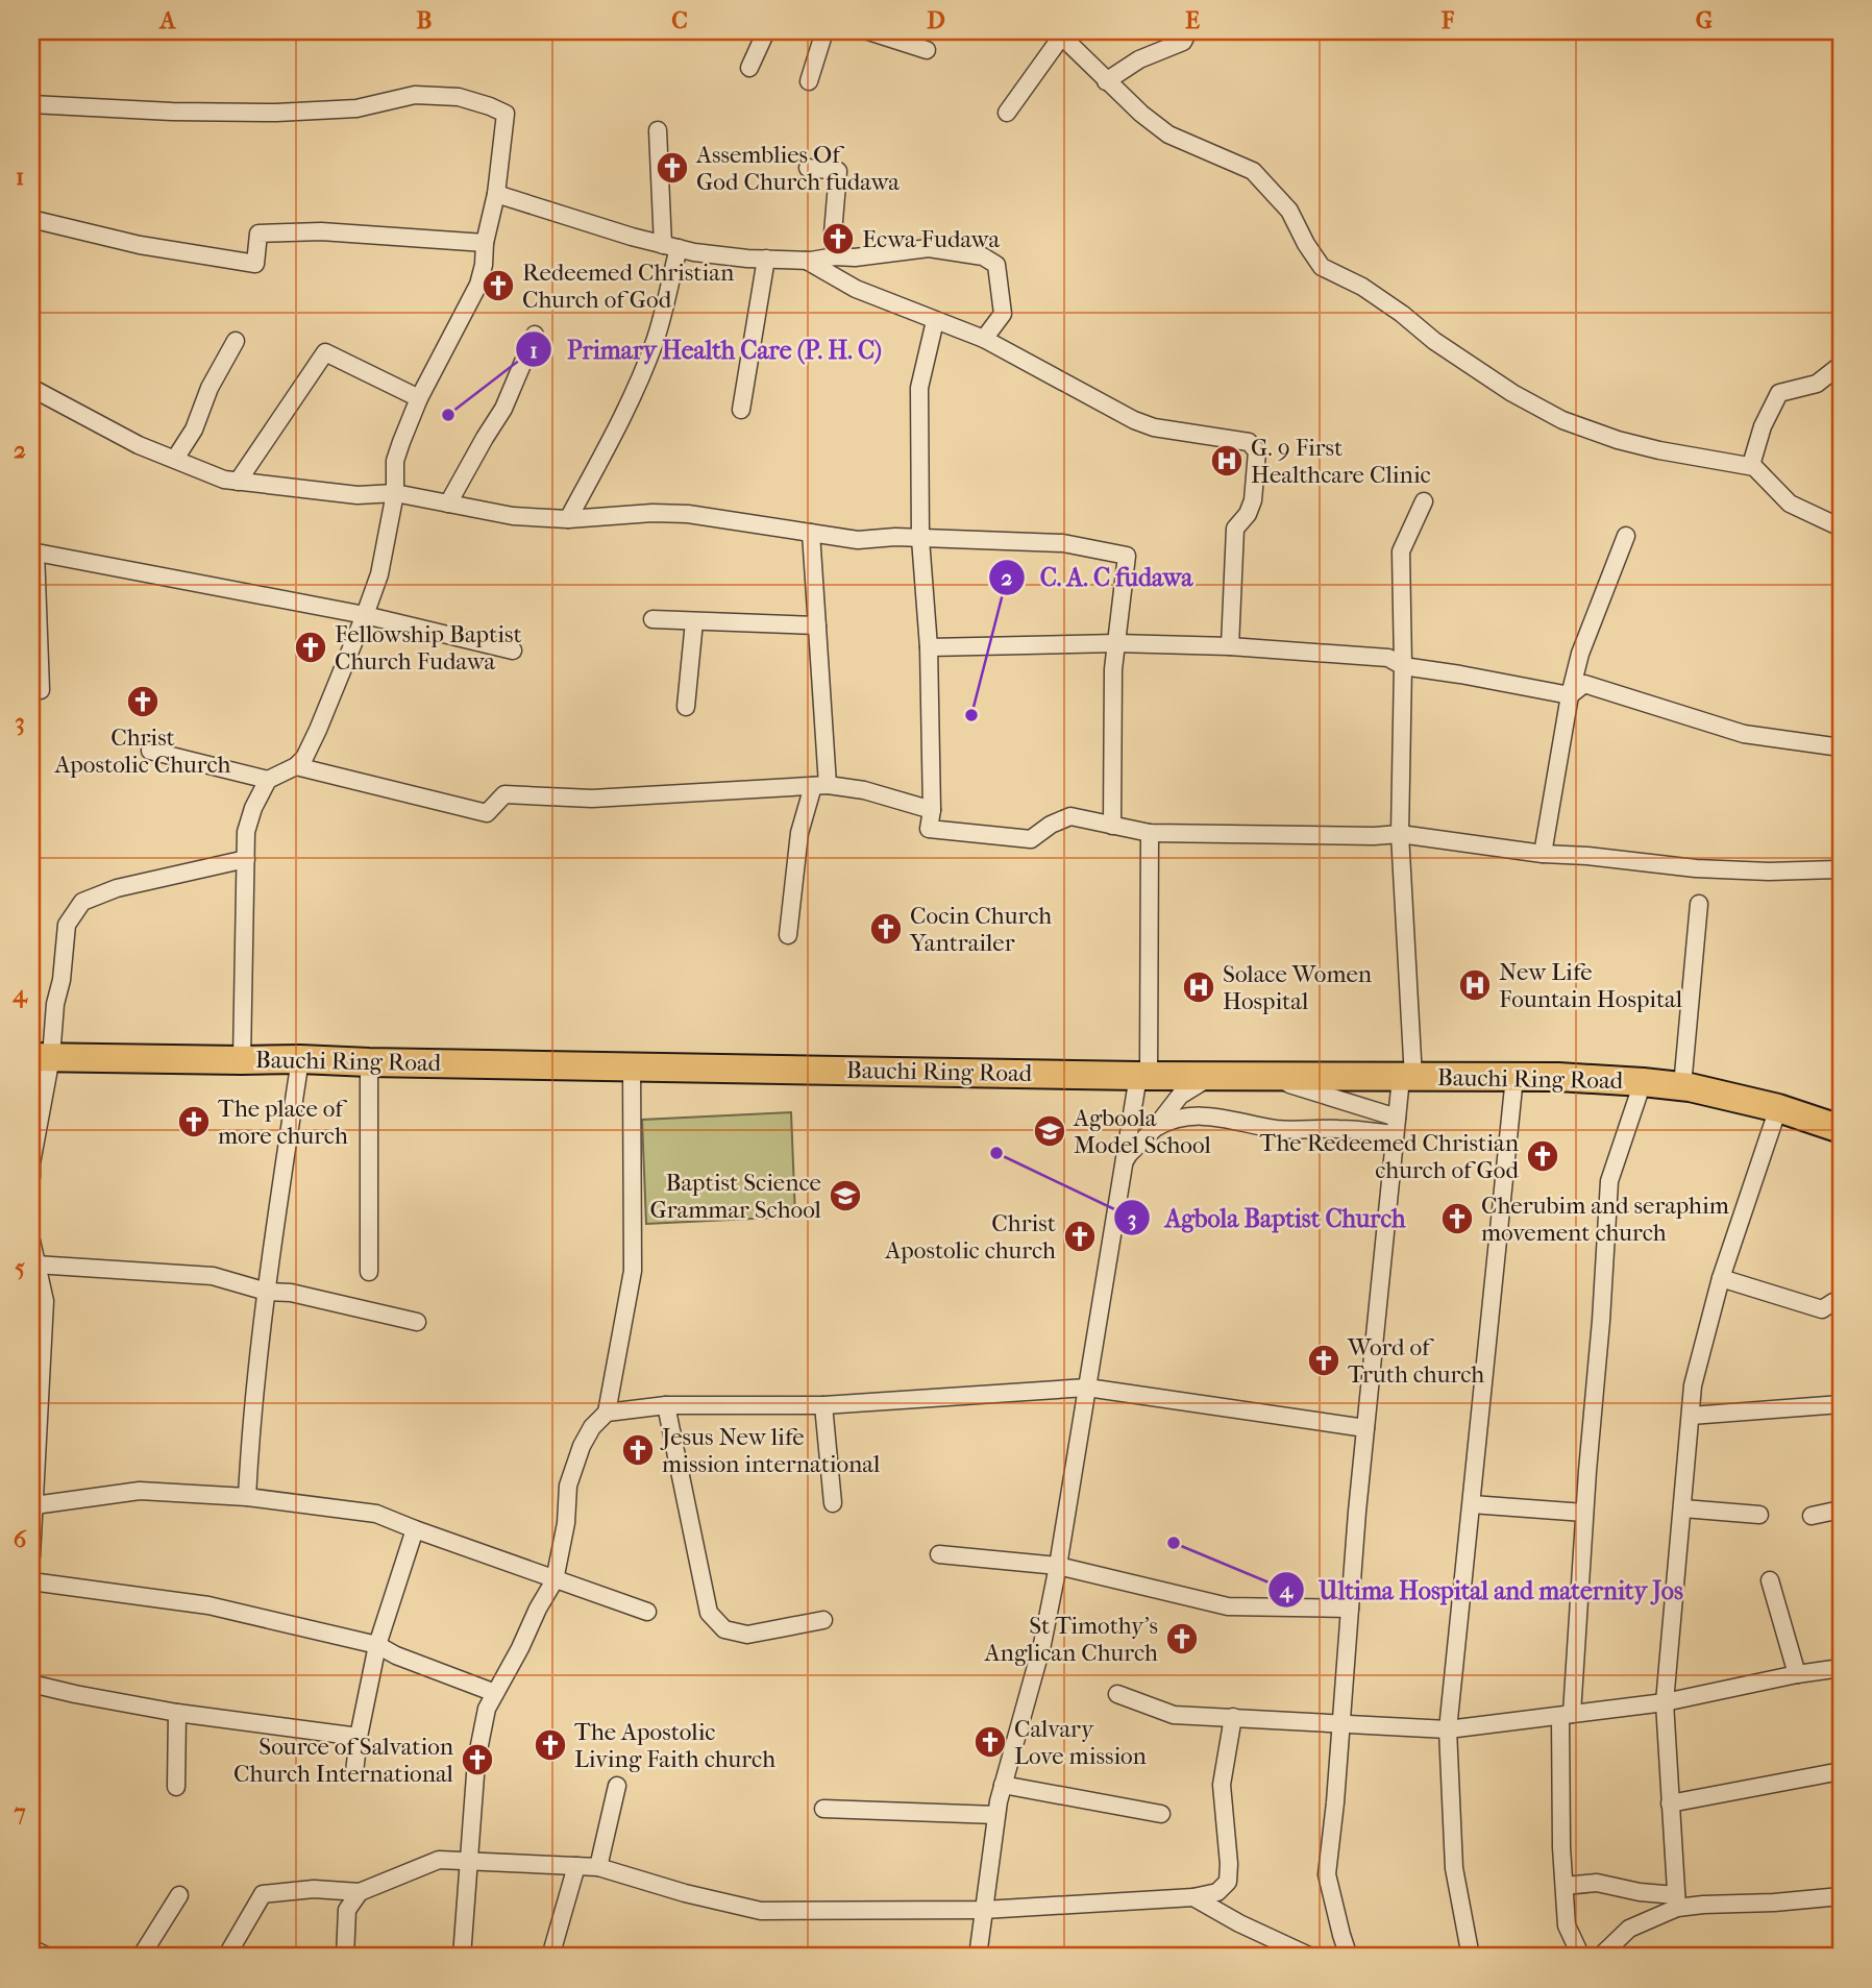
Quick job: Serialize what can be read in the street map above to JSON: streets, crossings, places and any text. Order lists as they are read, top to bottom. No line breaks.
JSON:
{"streets":{"main road":["Bauchi Ring Road"]},"places":{"church":["Assemblies Of God Church fudawa","Ecwa Fudawa","Redeemed Christian Church of God","Fellowship Baptist Church Fudawa","Christ Apostolic Church","Cocin Church Yantrailer","The place of more church","The Redeemed Christian church of God","Cherubim and seraphim movement church","Christ Apostolic church","Word of Truth church","Jesus New life mission international","St Timothy’s Anglican Church","Calvary Love mission","The Apostolic Living Faith church","Source of Salvation Church International"],"other":["Primary Health Care (P. H. C)","C. A. C fudawa","Agbola Baptist Church","Ultima Hospital and maternity Jos"],"hospital":["G. 9 First Healthcare Clinic","New Life Fountain Hospital","Solace Women Hospital"],"school or university":["Agboola Model School","Baptist Science Grammar School"]},"grid":{"columns":["A","B","C","D","E","F","G"],"rows":["1","2","3","4","5","6","7"]}}
